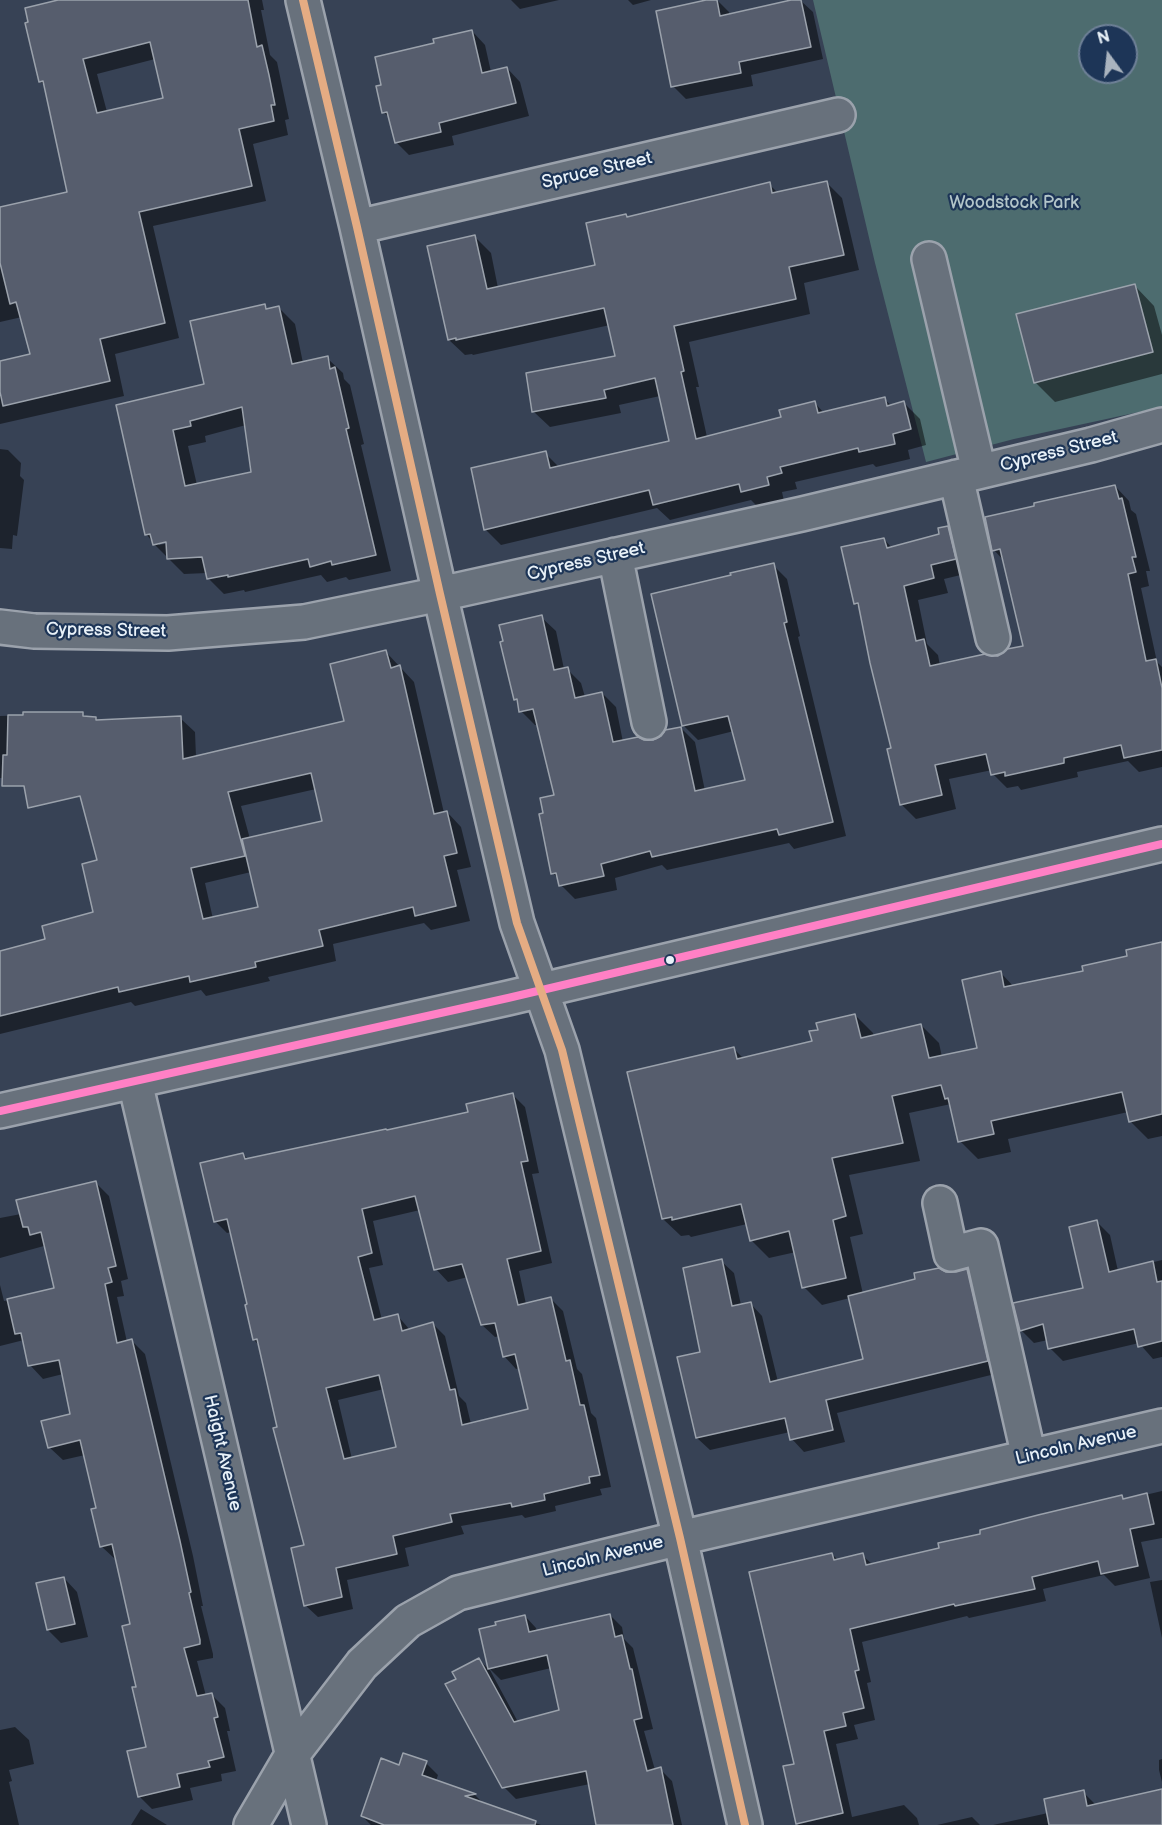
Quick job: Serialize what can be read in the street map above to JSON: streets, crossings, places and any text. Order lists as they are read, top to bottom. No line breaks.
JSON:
{"streets":{"street":["Spruce Street","Cypress Street","Lincoln Avenue","Haight Avenue"]},"crossings":[["Lincoln Avenue","Haight Avenue"]],"parks":["Woodstock Park"],"north":"top"}
